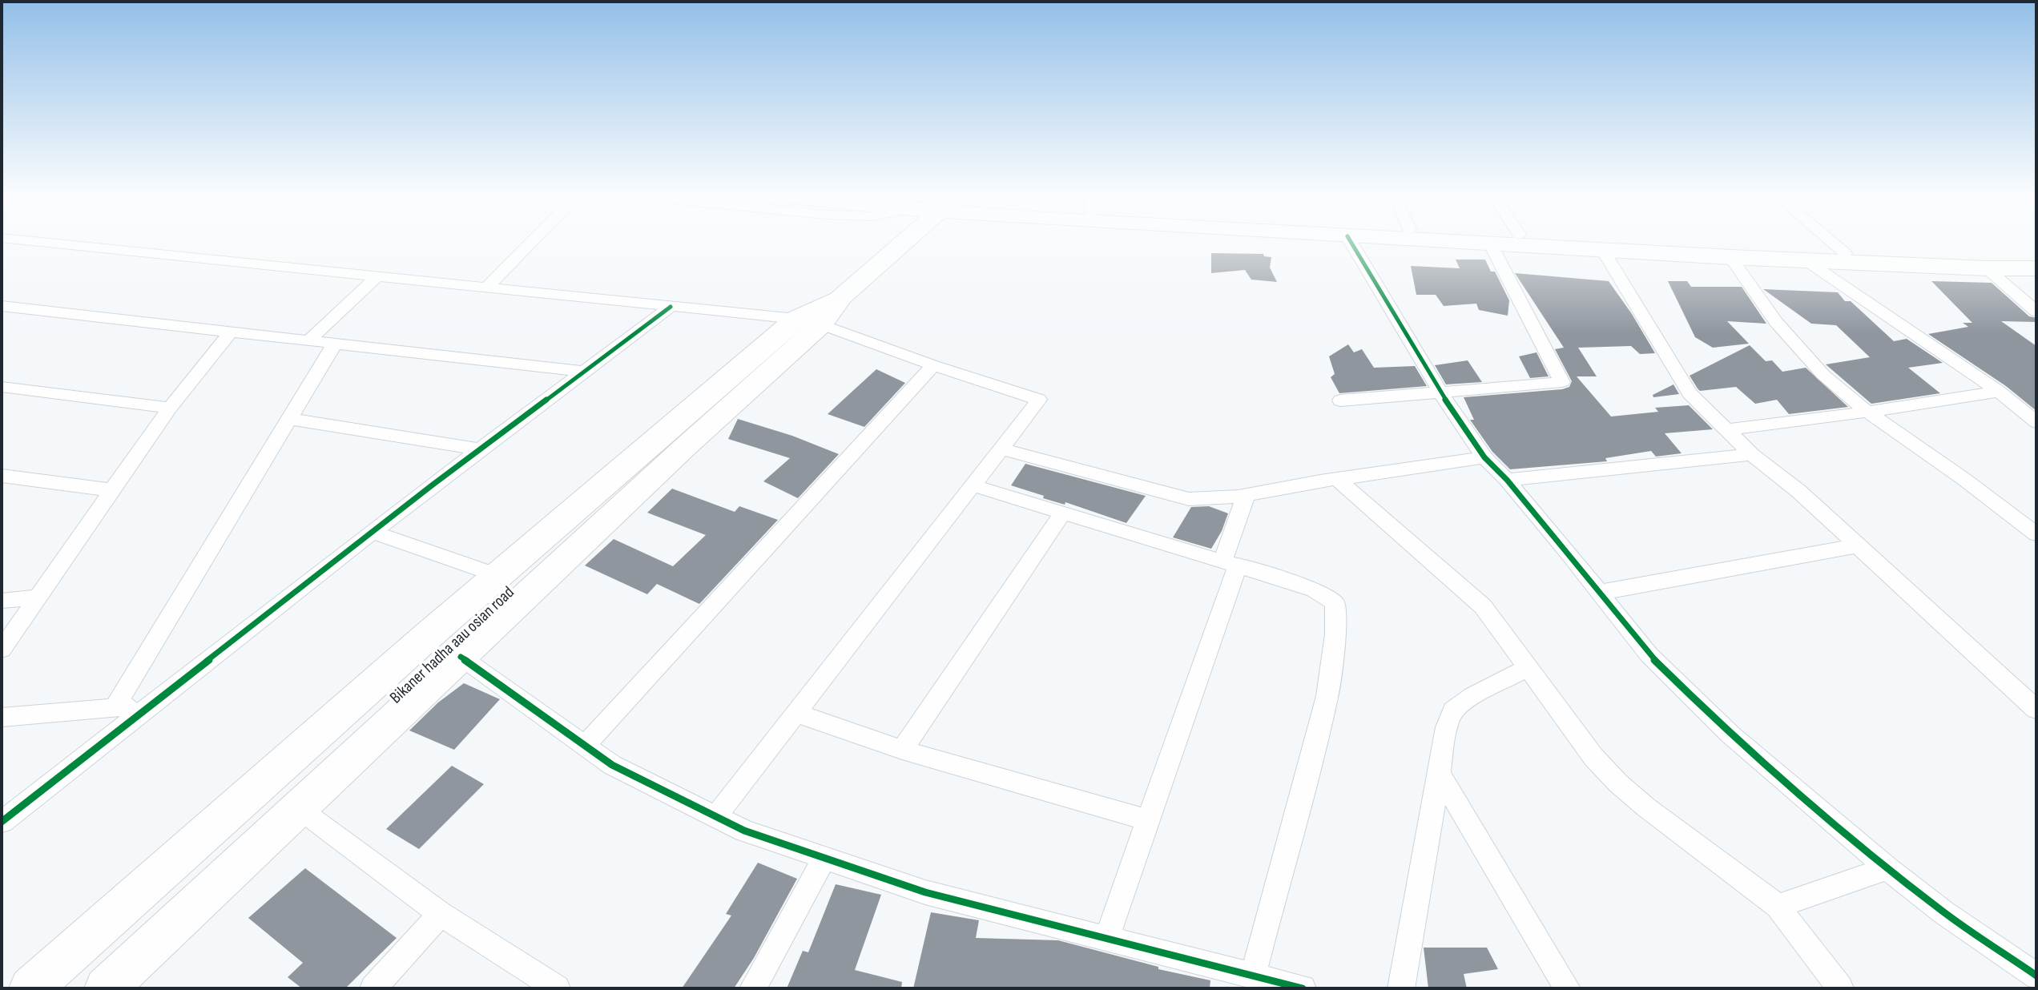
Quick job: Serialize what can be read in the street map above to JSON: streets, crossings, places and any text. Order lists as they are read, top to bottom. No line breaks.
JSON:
{"streets":{"main road":["Bikaner hadha aau osian road"]}}
